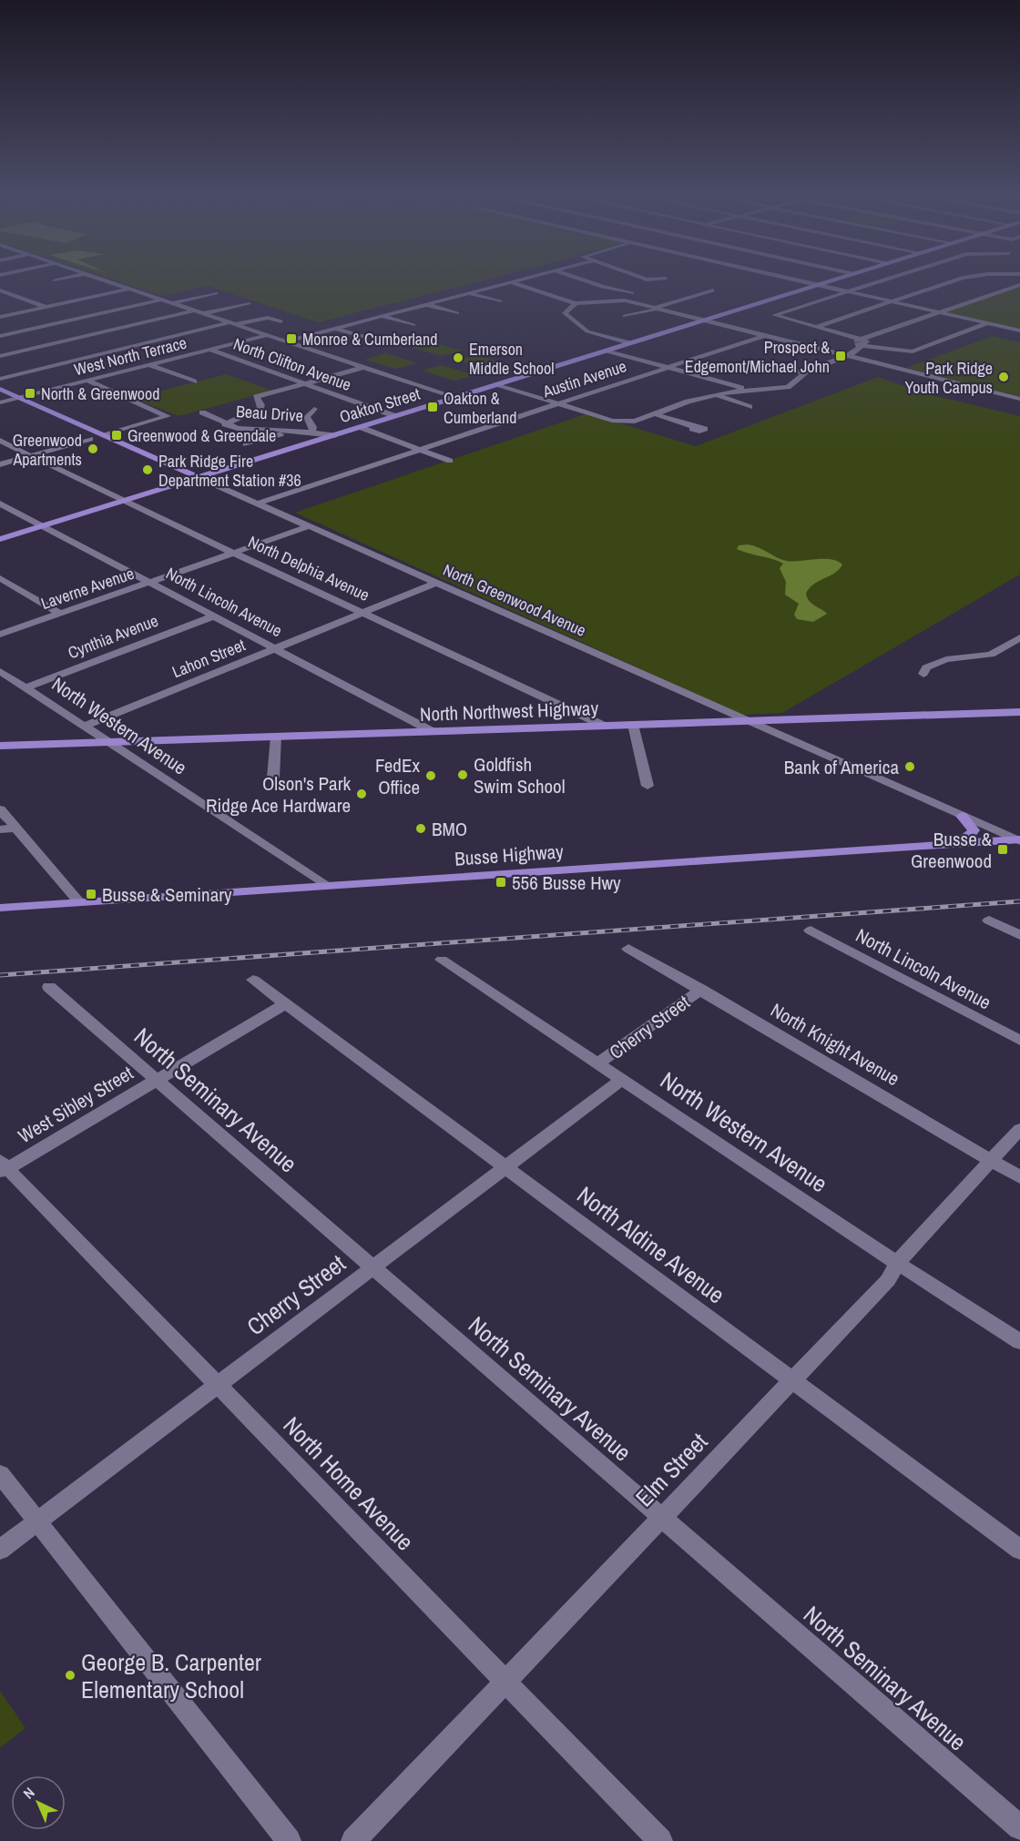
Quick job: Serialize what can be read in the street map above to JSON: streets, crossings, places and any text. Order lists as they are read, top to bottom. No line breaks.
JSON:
{"streets":{"main road":["Oakton Street","North Greenwood Avenue","North Northwest Highway","Busse Highway"],"street":["West North Terrace","North Clifton Avenue","Austin Avenue","Beau Drive","North Delphia Avenue","Laverne Avenue","North Lincoln Avenue","Cynthia Avenue","Lahon Street","North Western Avenue","Cherry Street","North Knight Avenue","North Seminary Avenue","West Sibley Street","North Aldine Avenue","Elm Street","North Home Avenue"]},"crossings":[["West North Terrace","North Clifton Avenue"],["West North Terrace","North Greenwood Avenue"],["North Clifton Avenue","Oakton Street"],["North Clifton Avenue","Beau Drive"],["Austin Avenue","North Greenwood Avenue"],["Oakton Street","Beau Drive"],["Oakton Street","North Delphia Avenue"],["Oakton Street","North Greenwood Avenue"],["Oakton Street","North Lincoln Avenue"],["North Delphia Avenue","Laverne Avenue"],["North Delphia Avenue","Lahon Street"],["North Delphia Avenue","North Northwest Highway"],["Laverne Avenue","North Greenwood Avenue"],["Laverne Avenue","North Lincoln Avenue"],["North Greenwood Avenue","Lahon Street"],["North Greenwood Avenue","North Northwest Highway"],["North Greenwood Avenue","Busse Highway"],["North Lincoln Avenue","Cynthia Avenue"],["North Lincoln Avenue","Lahon Street"],["North Lincoln Avenue","North Northwest Highway"],["Cynthia Avenue","North Western Avenue"],["Lahon Street","North Western Avenue"],["North Northwest Highway","North Western Avenue"],["North Western Avenue","Busse Highway"],["North Western Avenue","Cherry Street"],["North Western Avenue","Elm Street"],["Cherry Street","North Knight Avenue"],["Cherry Street","North Seminary Avenue"],["Cherry Street","North Aldine Avenue"],["Cherry Street","North Home Avenue"],["North Knight Avenue","Elm Street"],["North Seminary Avenue","West Sibley Street"],["North Seminary Avenue","Elm Street"],["West Sibley Street","North Aldine Avenue"],["West Sibley Street","North Home Avenue"],["North Aldine Avenue","Elm Street"],["Elm Street","North Home Avenue"]],"places":{"transit":["Monroe & Cumberland","Prospect & Edgemont/Michael John","North & Greenwood","Oakton & Cumberland","Greenwood & Greendale","Busse & Greenwood","556 Busse Hwy","Busse & Seminary"],"other":["Emerson Middle School","Park Ridge Youth Campus","Greenwood Apartments","Park Ridge Fire Department Station #36","Bank of America","Goldfish Swim School","FedEx Office","Olson's Park Ridge Ace Hardware","BMO","George B. Carpenter Elementary School"]},"north":"top left"}
